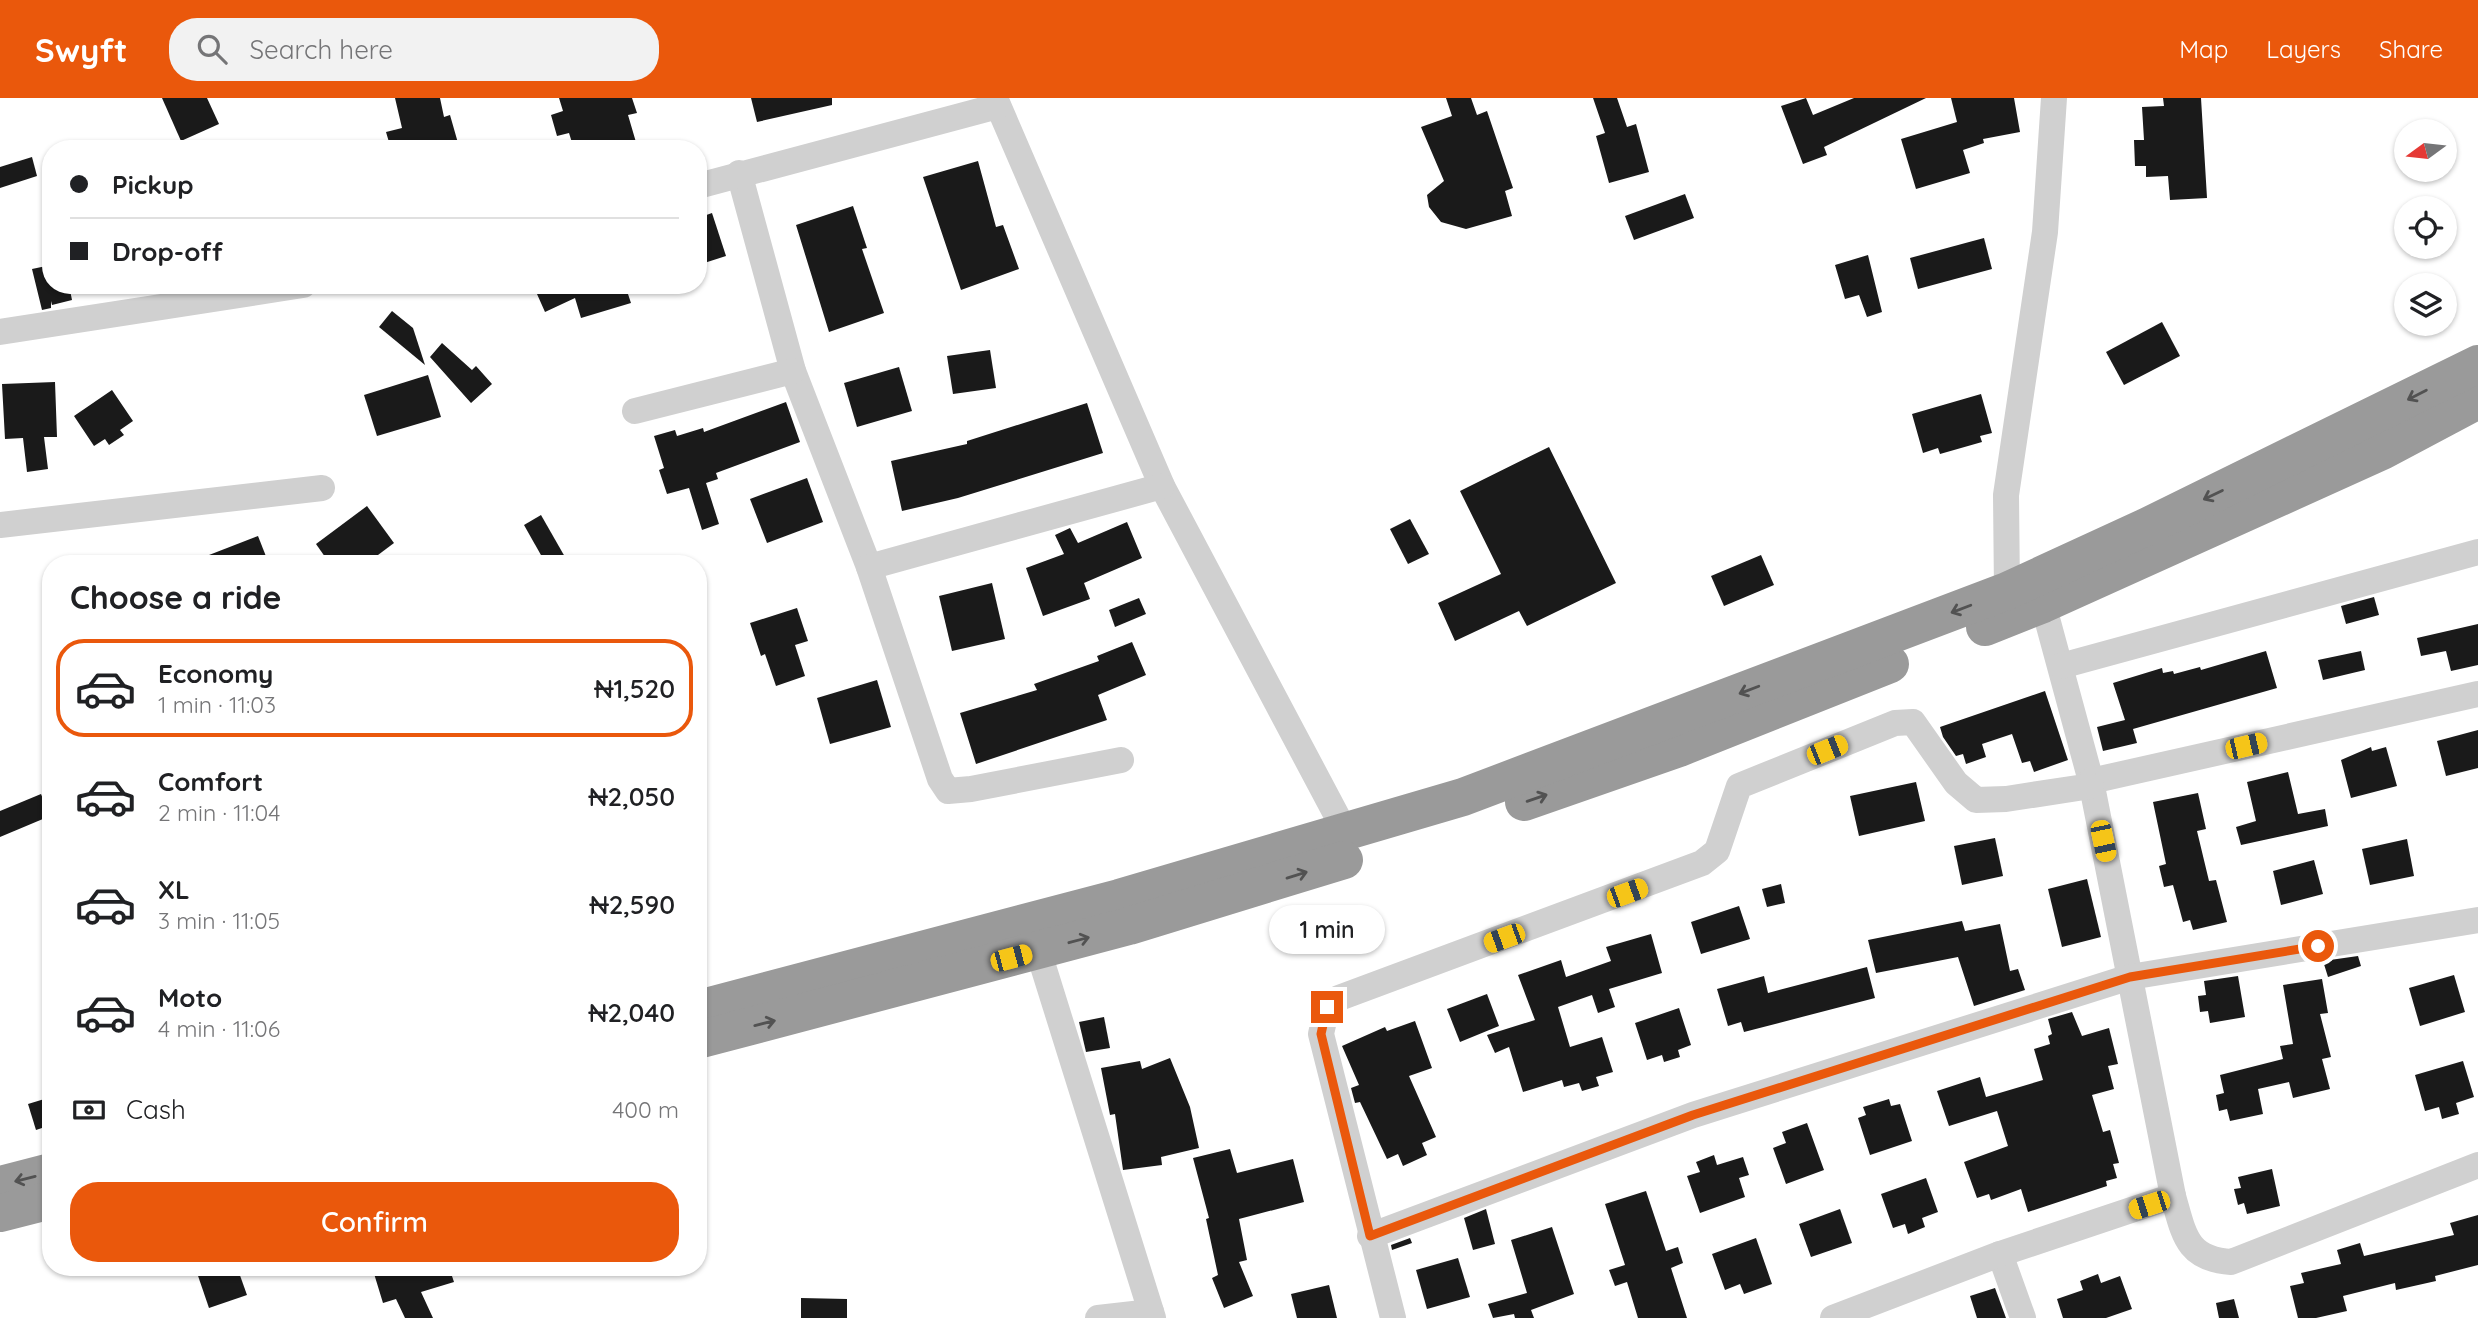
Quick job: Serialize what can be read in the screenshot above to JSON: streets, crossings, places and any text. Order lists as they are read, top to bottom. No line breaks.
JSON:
{"north":"left","page":{"header":"Swyft","search":"Search here","nav":["Map","Layers","Share"],"banner":["Pickup","Drop-off"],"heading":"Choose a ride","list":[{"name":"Economy","note":"1 min · 11:03","value":"₦1,520"},{"name":"Comfort","note":"2 min · 11:04","value":"₦2,050"},{"name":"XL","note":"3 min · 11:05","value":"₦2,590"},{"name":"Moto","note":"4 min · 11:06","value":"₦2,040"}],"bubble":"1 min","pay":["Cash","400 m"],"buttons":"Confirm"}}
